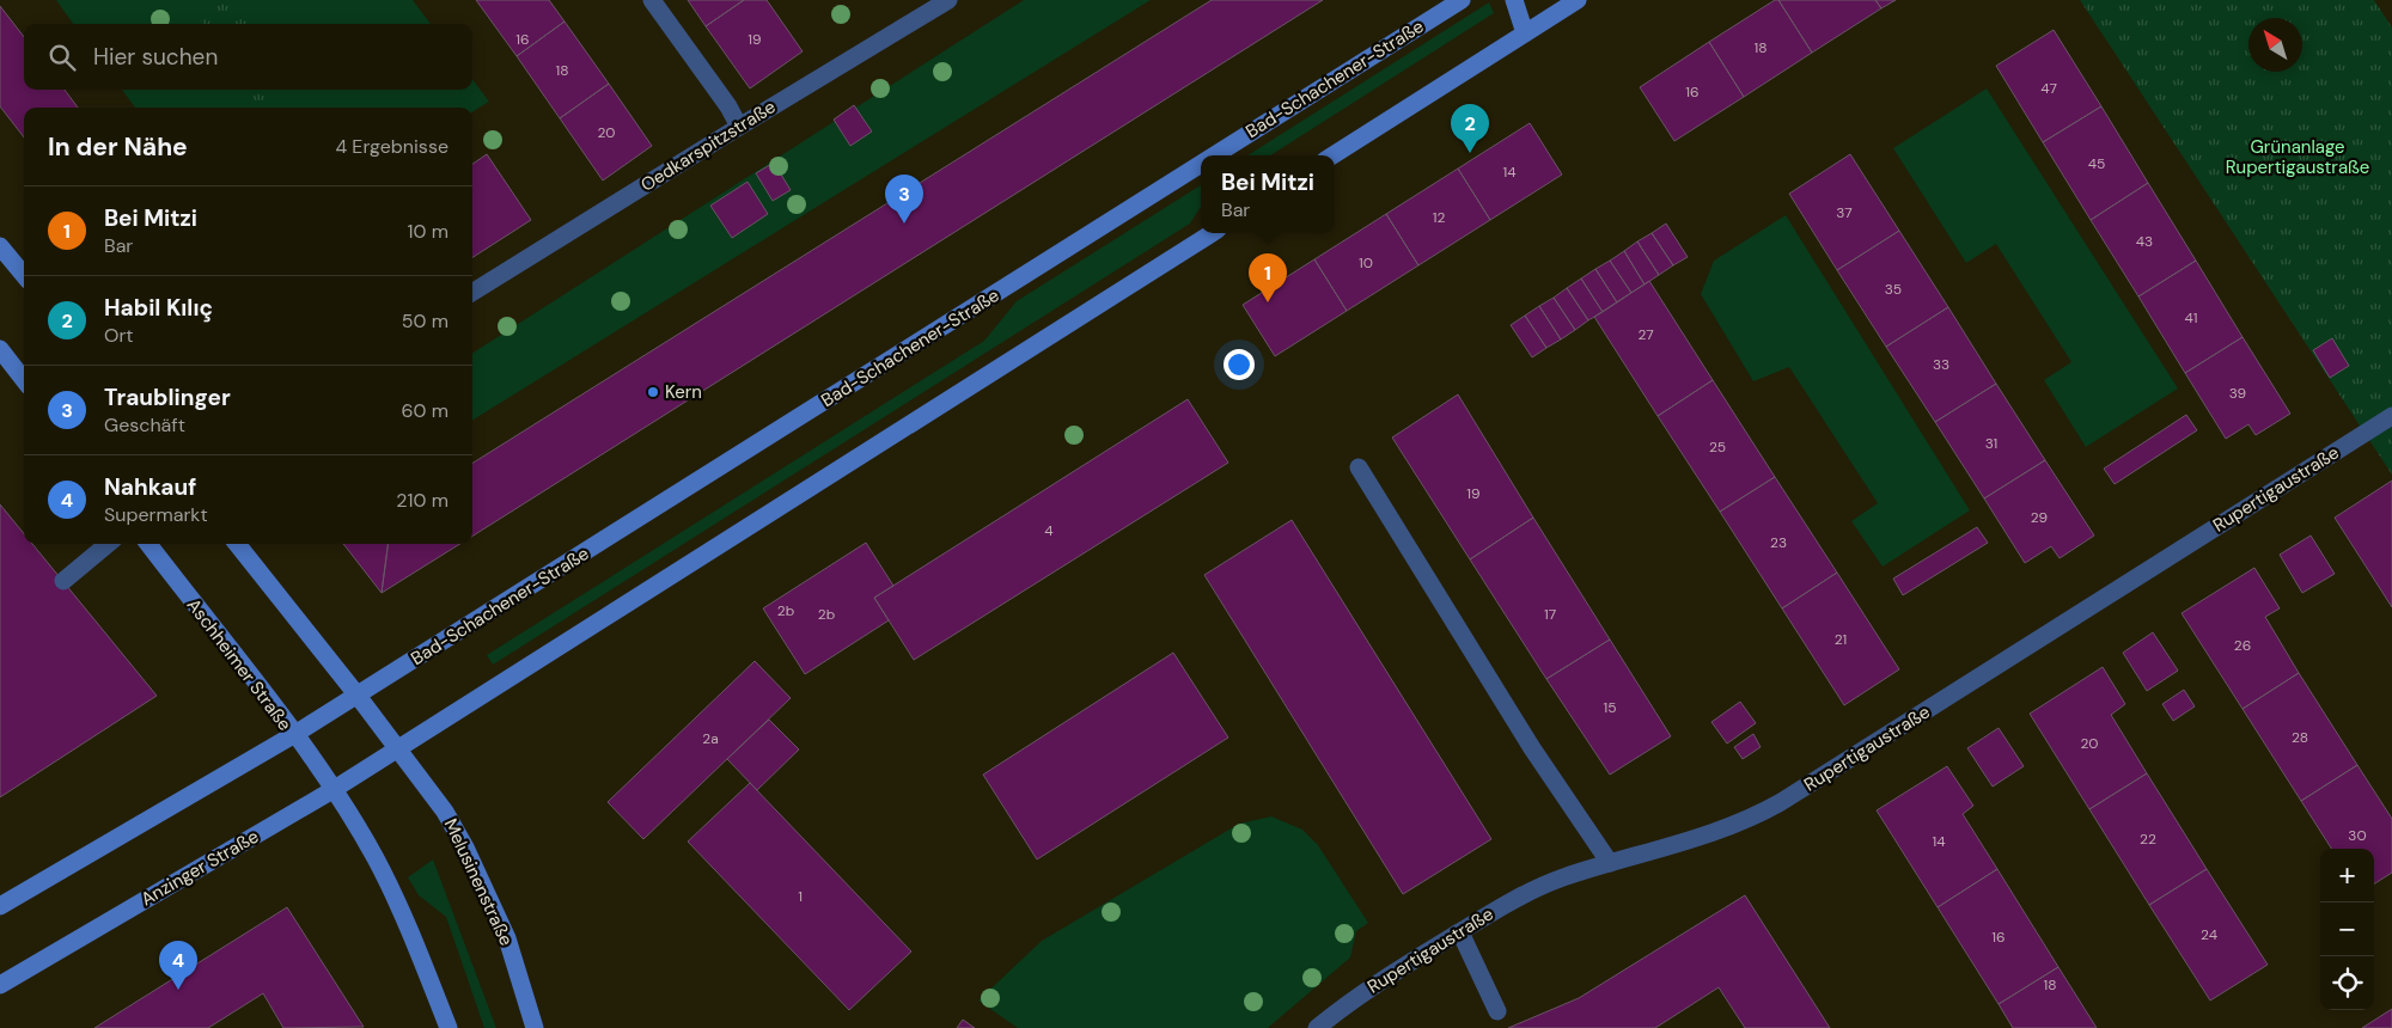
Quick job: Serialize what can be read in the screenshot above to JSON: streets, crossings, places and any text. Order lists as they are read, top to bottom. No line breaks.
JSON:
{"streets":{"main road":["Bad-Schachener-Straße","Aschheimer Straße","Anzinger Straße","Melusinenstraße"],"street":["Oedkarspitzstraße","Rupertigaustraße"]},"crossings":[["Aschheimer Straße","Anzinger Straße"],["Anzinger Straße","Melusinenstraße"]],"parks":["Grünanlage Rupertigaustraße"],"places":["Kern"],"house_numbers":["16","19","18","18","47","16","20","45","14","37","12","43","10","35","41","27","33","39","31","25","19","29","4","23","2b","2b","17","21","26","15","28","2a","20","30","22","14","1","24","16","18"],"north":"top left","page":{"search":"Hier suchen","pins":["2","3","1","4"],"heading":["In der Nähe","4 Ergebnisse"],"popup":["Bei Mitzi","Bar"],"list":[{"mark":"1","name":"Bei Mitzi","note":"Bar","value":"10 m"},{"mark":"2","name":"Habil Kılıç","note":"Ort","value":"50 m"},{"mark":"3","name":"Traublinger","note":"Geschäft","value":"60 m"},{"mark":"4","name":"Nahkauf","note":"Supermarkt","value":"210 m"}],"map_buttons":["+","−"]}}
